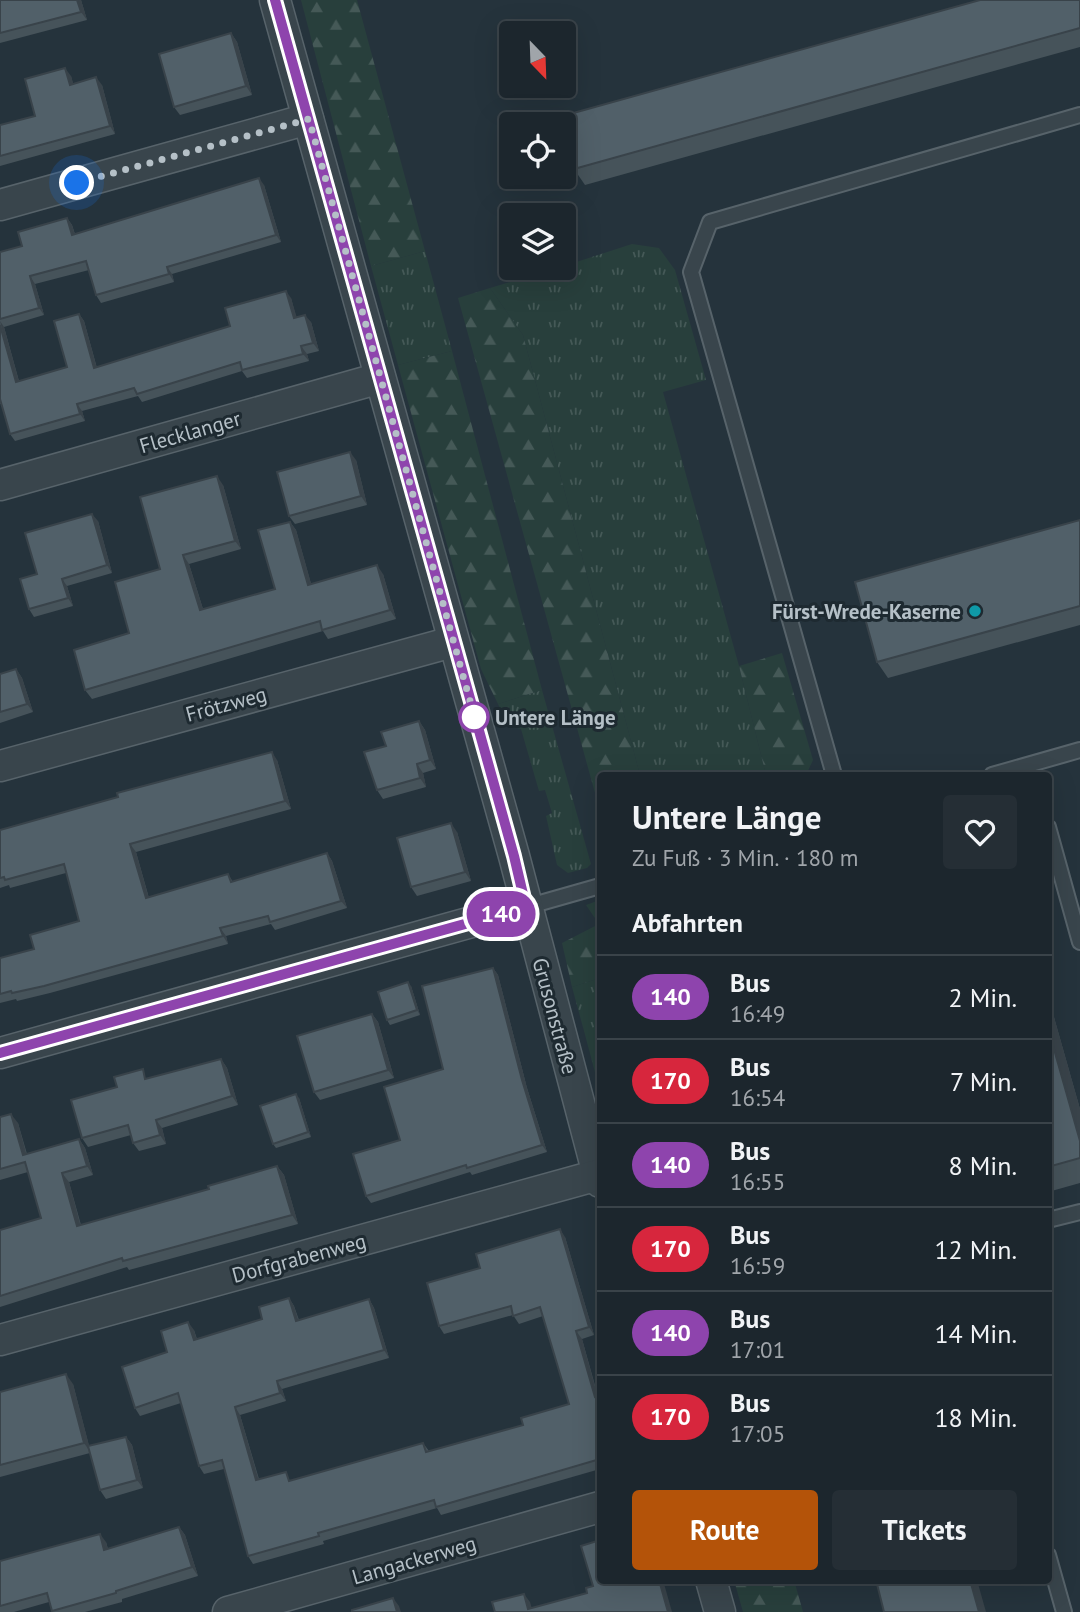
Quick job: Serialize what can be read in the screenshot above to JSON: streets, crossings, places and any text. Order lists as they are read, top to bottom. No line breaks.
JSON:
{"streets":{"street":["Flecklanger","Frötzweg","Grusonstraße","Dorfgrabenweg","Langackerweg"]},"crossings":[["Flecklanger","Grusonstraße"],["Frötzweg","Grusonstraße"]],"places":["Fürst-Wrede-Kaserne","Untere Länge"],"lines":["bus line 140"],"north":"bottom right","page":{"on_map":"140","heading":[["Untere Länge","Zu Fuß · 3 Min. · 180 m"],"Abfahrten"],"list":[{"mark":"140","name":"Bus","note":"16:49","value":"2 Min."},{"mark":"170","name":"Bus","note":"16:54","value":"7 Min."},{"mark":"140","name":"Bus","note":"16:55","value":"8 Min."},{"mark":"170","name":"Bus","note":"16:59","value":"12 Min."},{"mark":"140","name":"Bus","note":"17:01","value":"14 Min."},{"mark":"170","name":"Bus","note":"17:05","value":"18 Min."}],"buttons":["Route","Tickets"]}}
